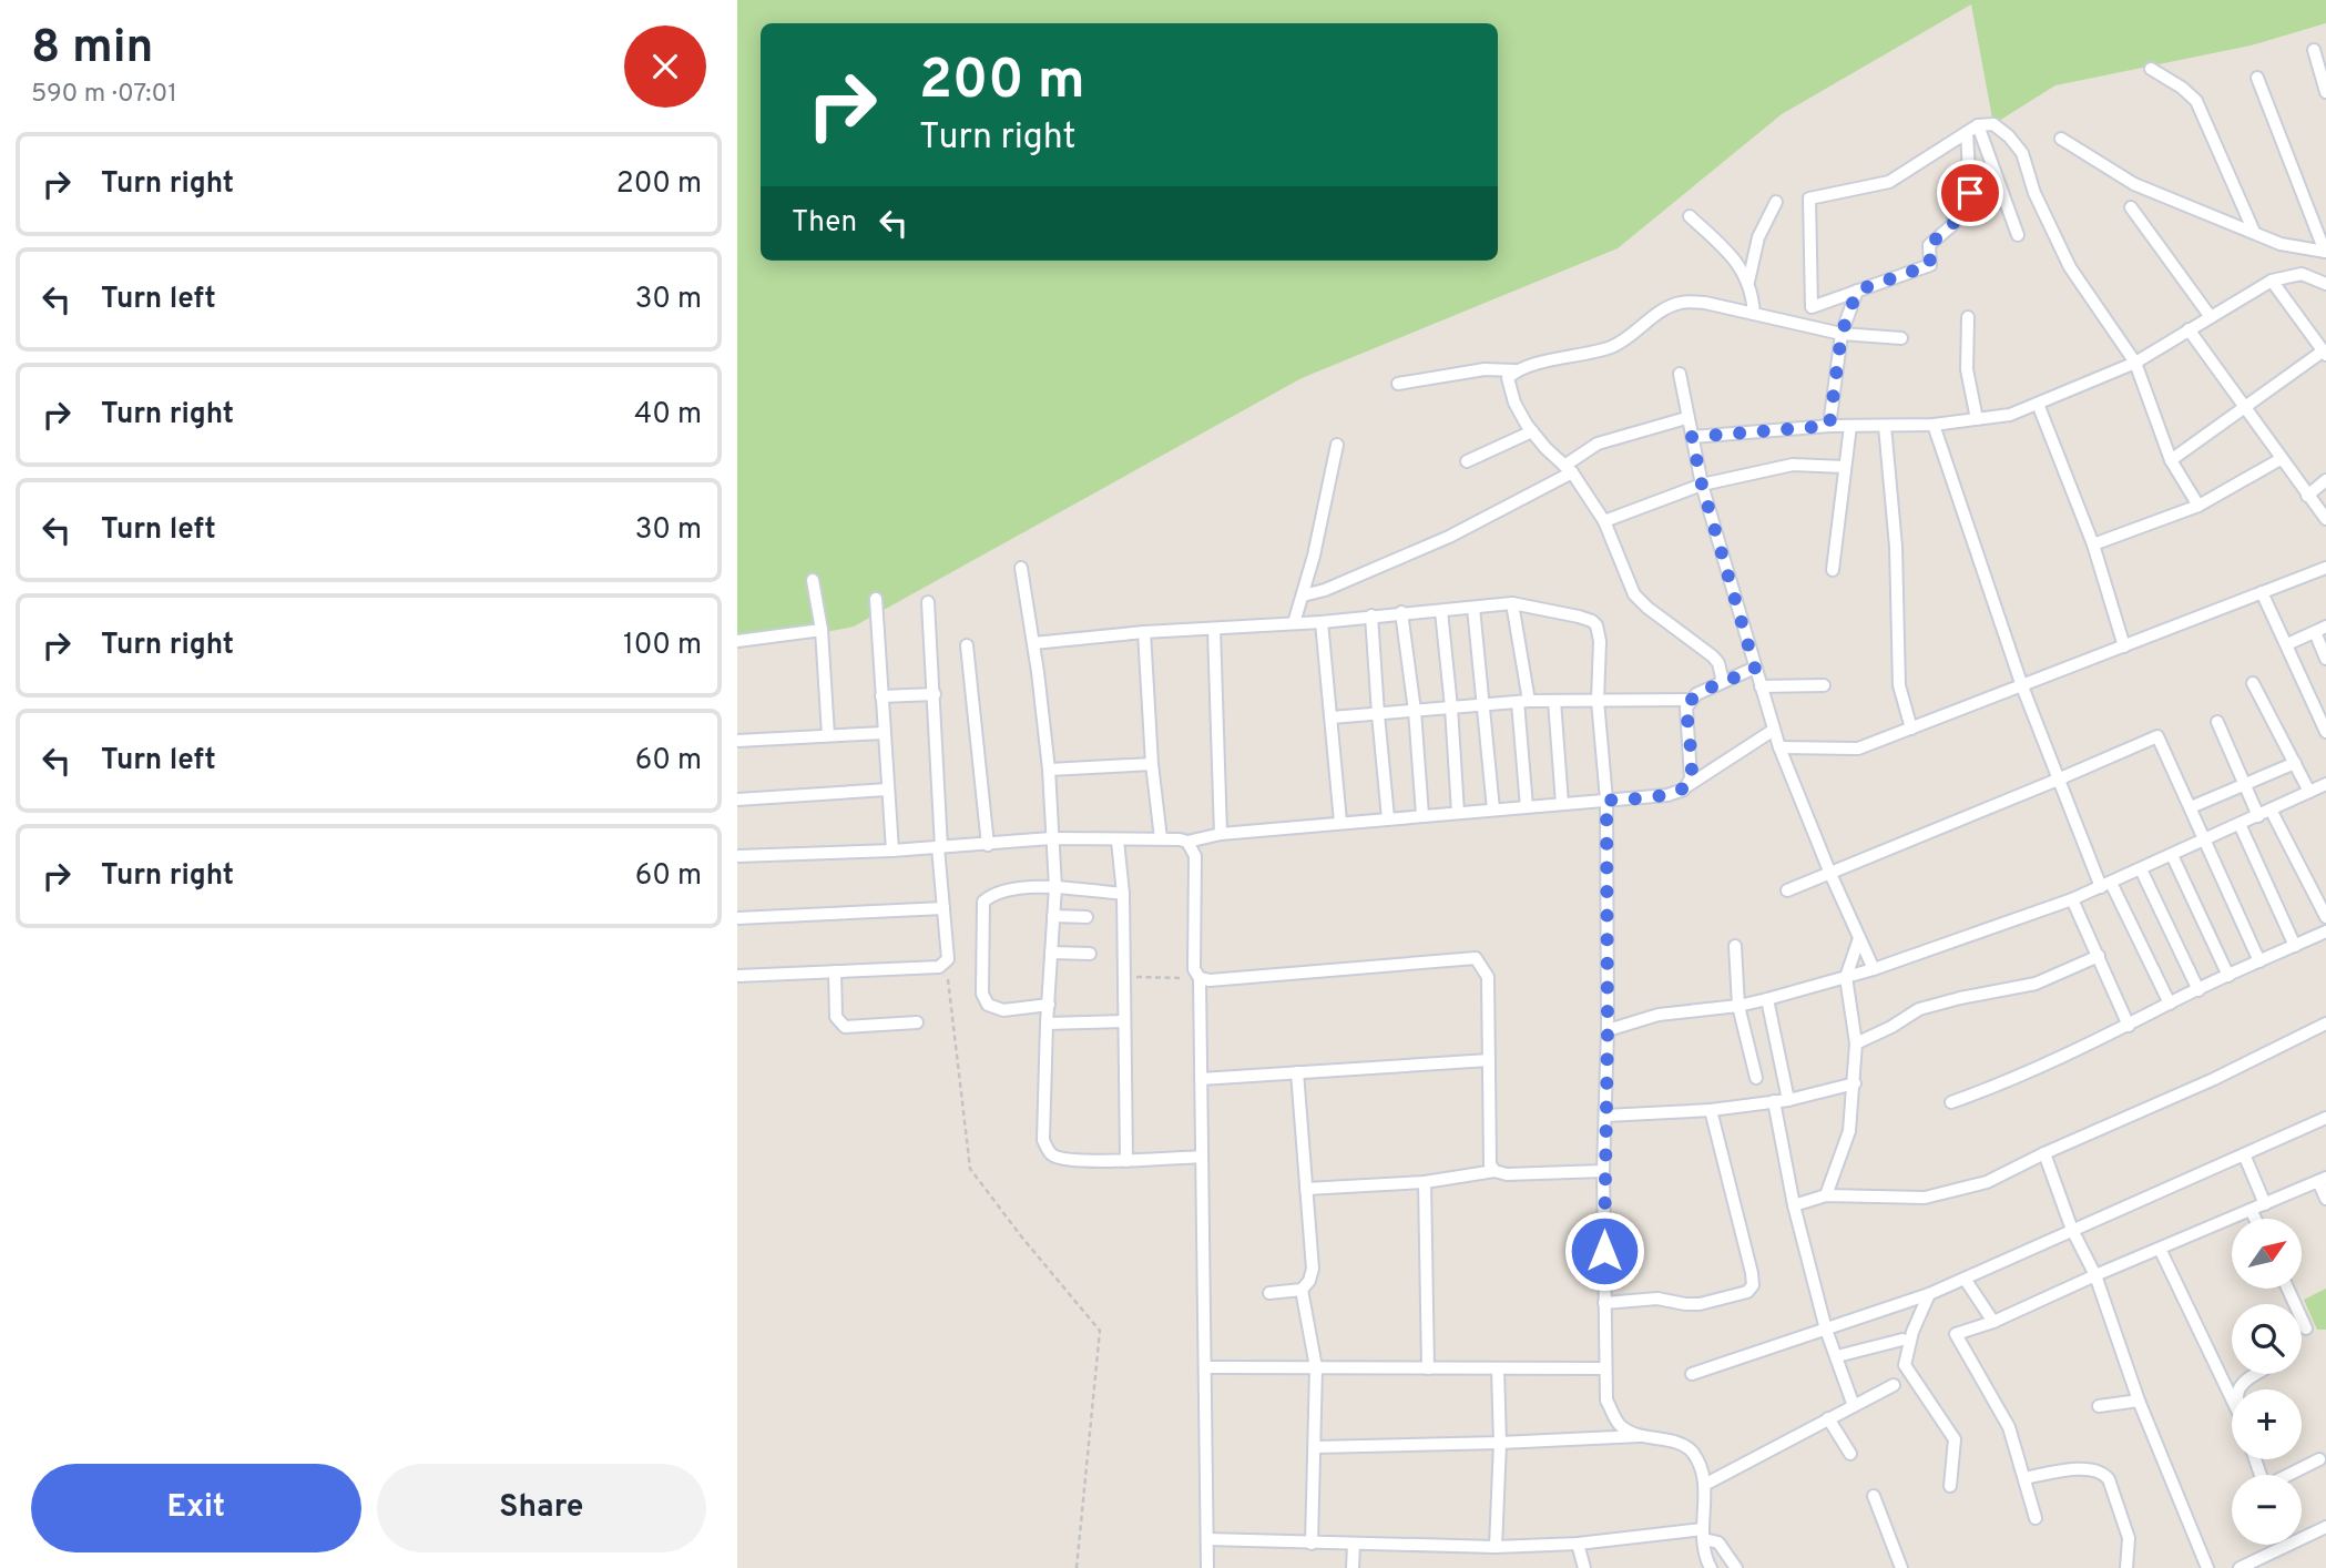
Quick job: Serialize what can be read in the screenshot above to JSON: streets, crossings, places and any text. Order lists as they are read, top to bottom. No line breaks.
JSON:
{"north":"top right","page":{"heading":["8 min","590 m · 07:01"],"turn":["200 m","Turn right"],"list":[{"name":"Turn right","value":"200 m"},{"name":"Turn left","value":"30 m"},{"name":"Turn right","value":"40 m"},{"name":"Turn left","value":"30 m"},{"name":"Turn right","value":"100 m"},{"name":"Turn left","value":"60 m"},{"name":"Turn right","value":"60 m"}],"then":"Then","map_buttons":["+","−"],"buttons":["Exit","Share"]}}
